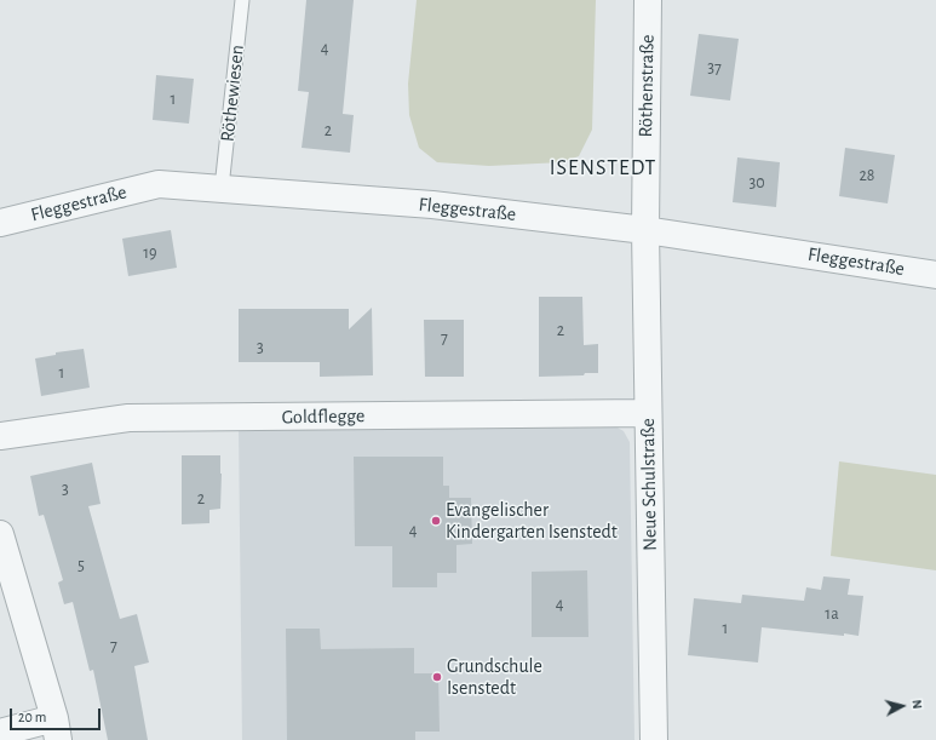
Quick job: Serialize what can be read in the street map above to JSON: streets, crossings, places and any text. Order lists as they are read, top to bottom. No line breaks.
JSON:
{"streets":{"street":["Röthenstraße","Fleggestraße","Goldflegge","Neue Schulstraße"],"lane":["Röthewiesen"]},"crossings":[["Röthenstraße","Fleggestraße"],["Röthenstraße","Neue Schulstraße"],["Röthewiesen","Fleggestraße"],["Fleggestraße","Neue Schulstraße"],["Goldflegge","Neue Schulstraße"]],"districts":["ISENSTEDT"],"places":["Evangelischer Kindergarten Isenstedt","Grundschule Isenstedt"],"house_numbers":["4","37","1","2","28","30","19","2","7","3","1","3","2","4","5","4","1a","1","7"],"scale_bar":"20 m","north":"right"}
